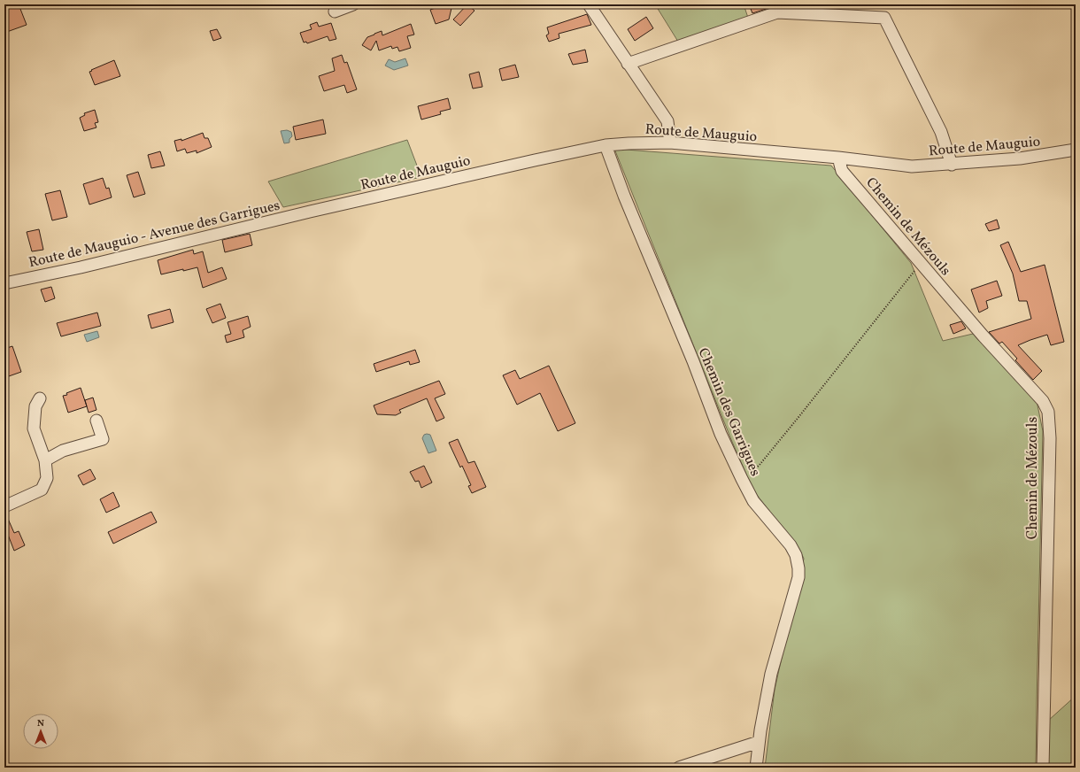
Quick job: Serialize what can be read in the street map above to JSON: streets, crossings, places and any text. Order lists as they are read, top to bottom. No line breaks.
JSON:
{"streets":{"street":["Route de Mauguio","Chemin de Mézouls","Route de Mauguio - Avenue des Garrigues","Chemin des Garrigues"]},"crossings":[["Route de Mauguio","Chemin de Mézouls"],["Route de Mauguio","Route de Mauguio - Avenue des Garrigues"],["Route de Mauguio","Chemin des Garrigues"]],"north":"top"}
